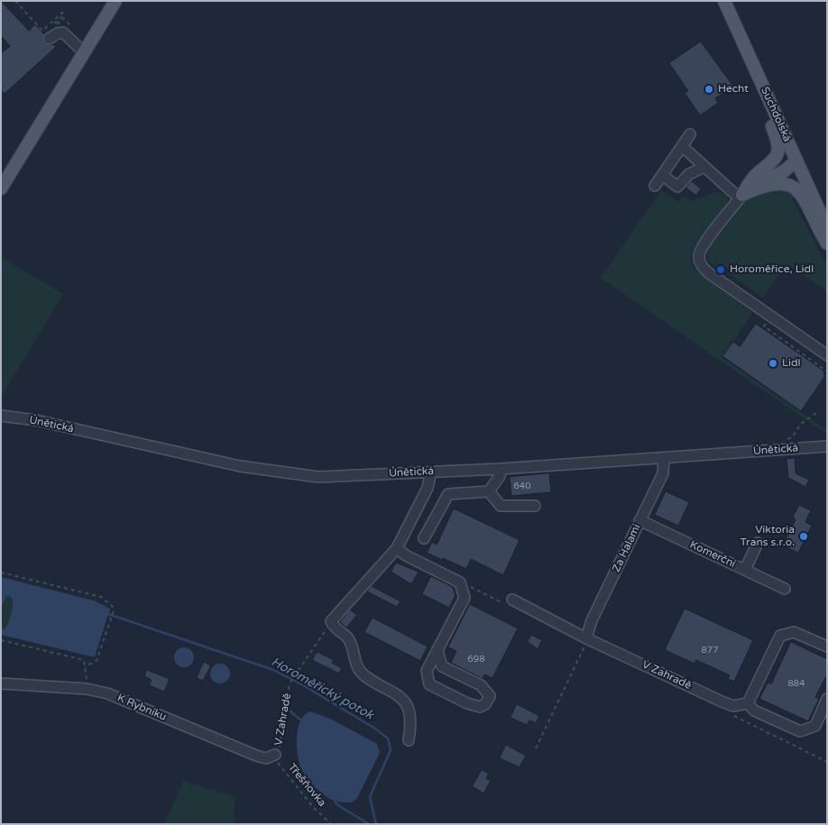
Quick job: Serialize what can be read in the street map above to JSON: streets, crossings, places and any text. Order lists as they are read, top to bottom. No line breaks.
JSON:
{"streets":{"main road":["Suchdolská"],"street":["Únětická","Za Halami","Komerční","V Zahradě","K Rybníku"],"path":["Třešňovka"]},"crossings":[["Únětická","Za Halami"],["Za Halami","Komerční"],["Za Halami","V Zahradě"],["V Zahradě","K Rybníku"],["V Zahradě","Třešňovka"],["K Rybníku","Třešňovka"]],"water":["Horoměřický potok"],"places":["Hecht","Horoměřice, Lidl","Lidl","Viktoria Trans s.r.o."],"house_numbers":["640","877","698","884"]}
